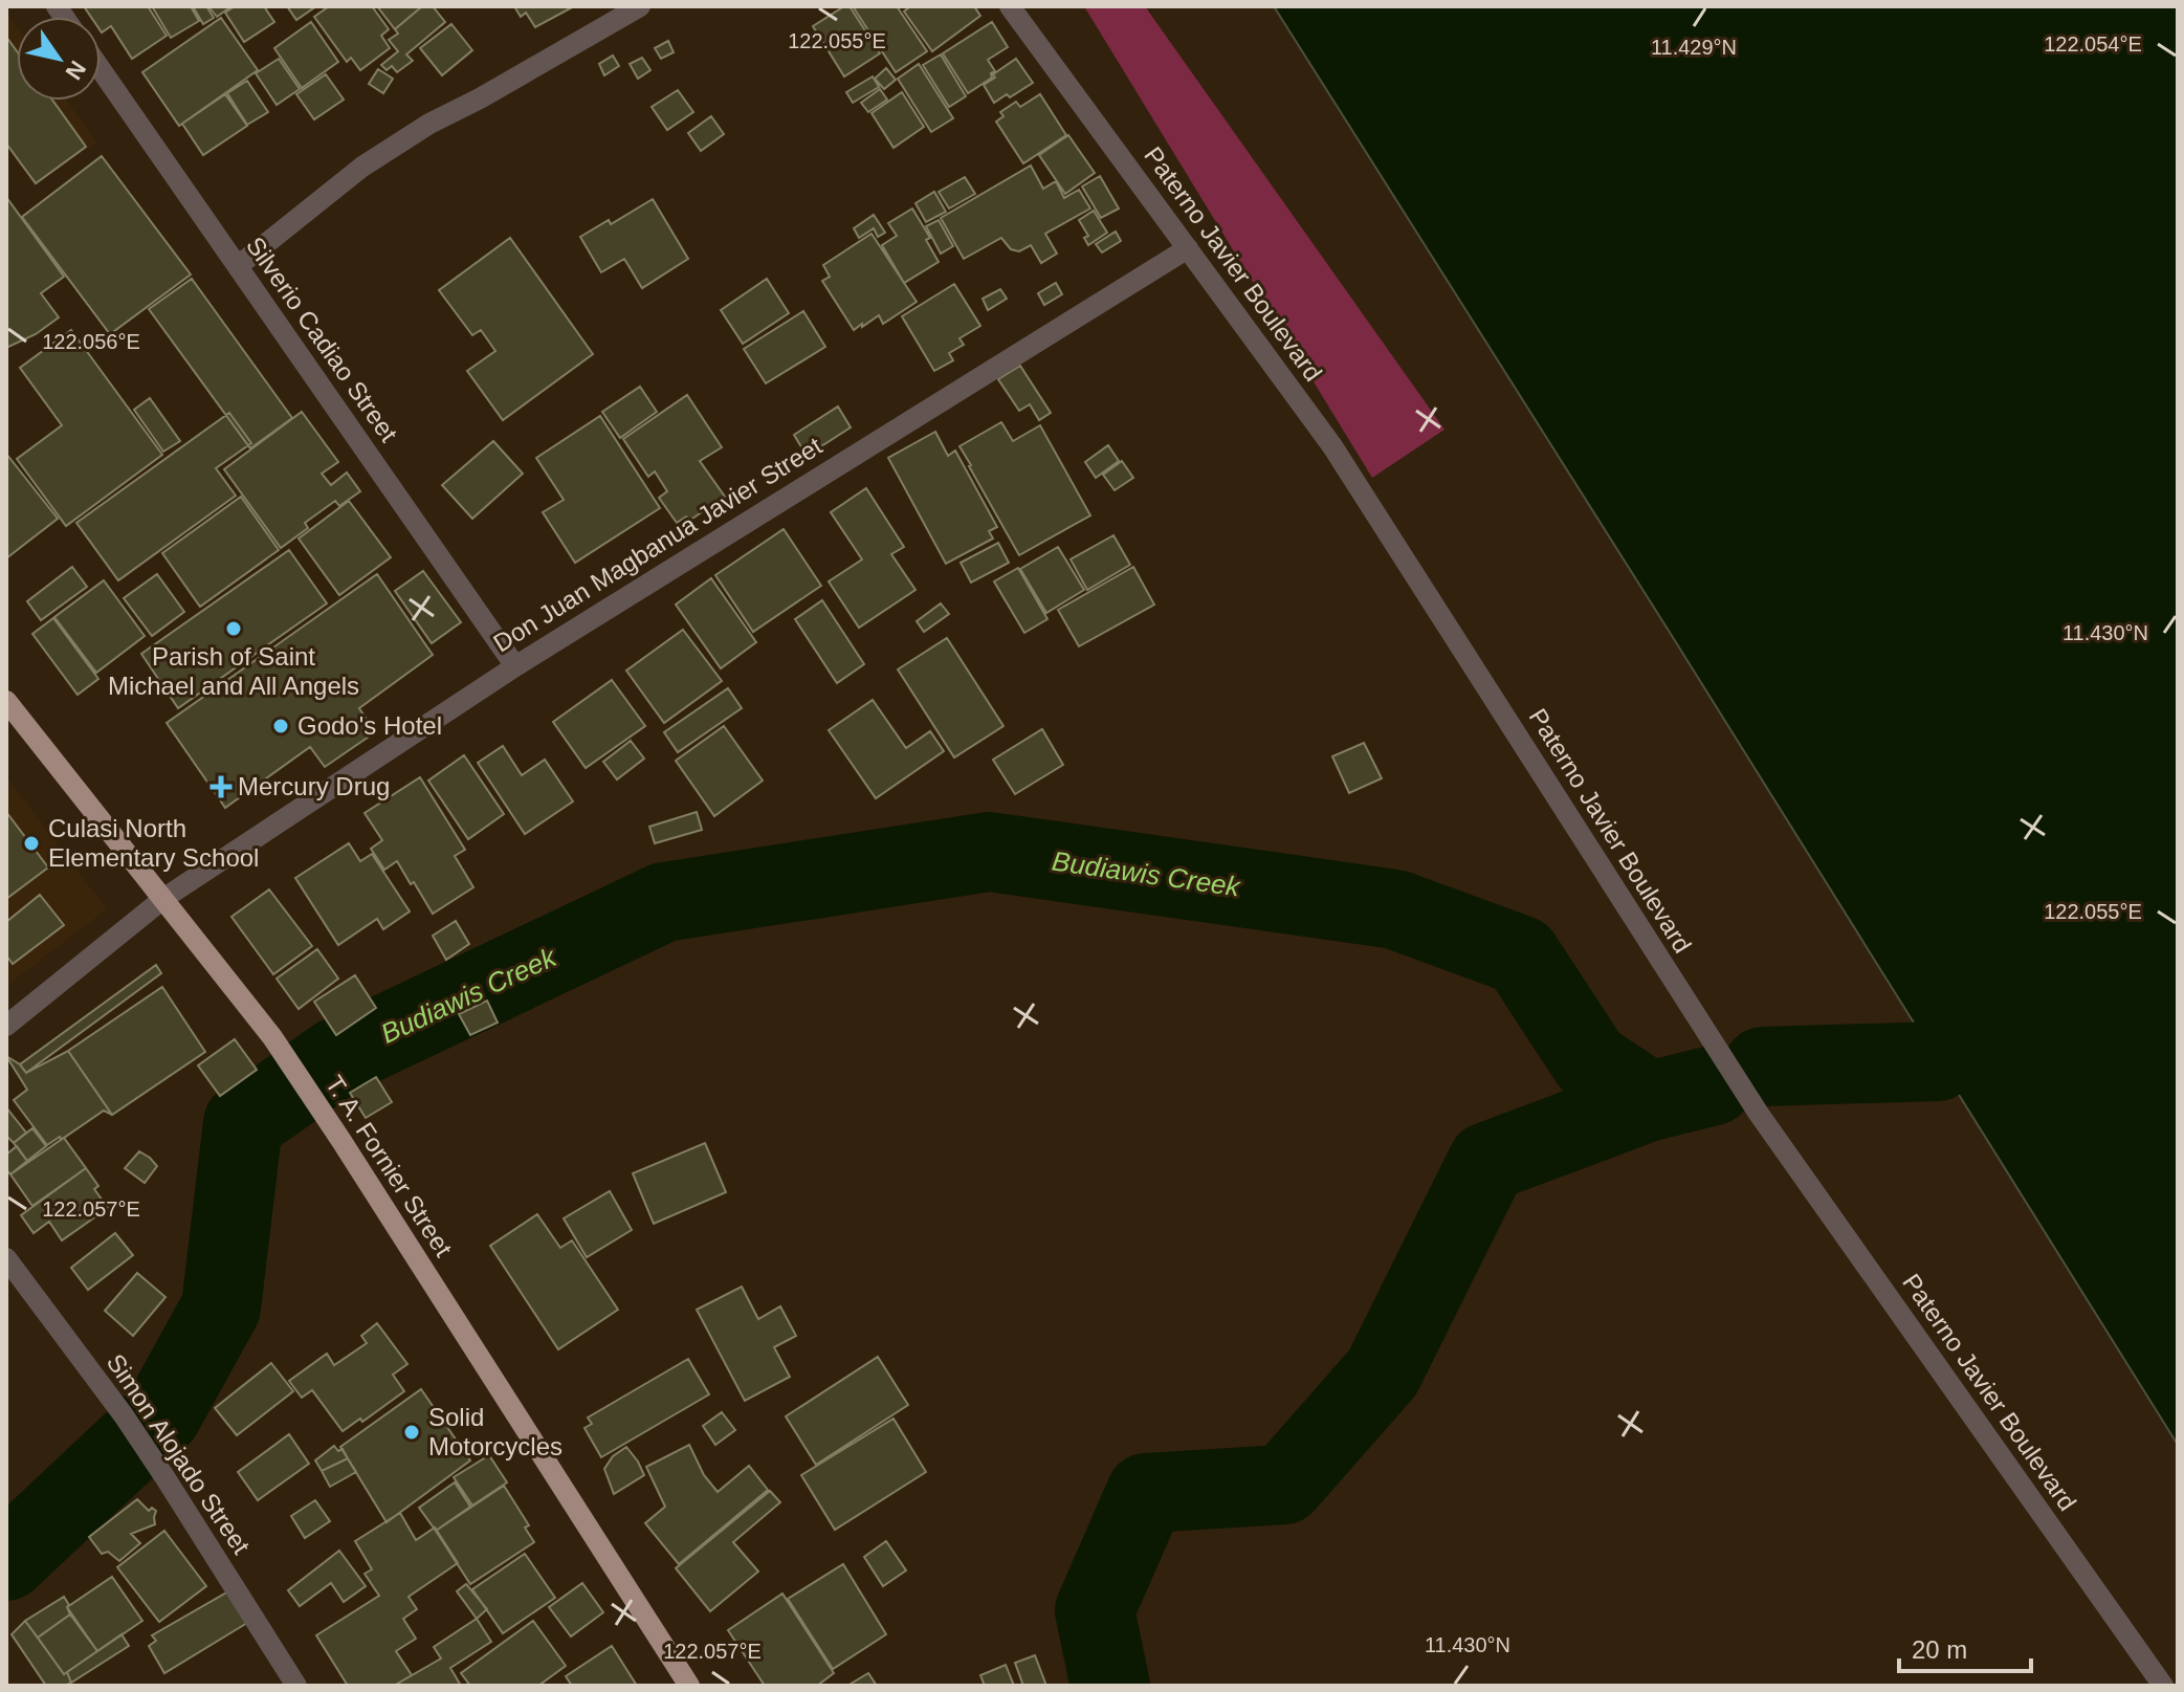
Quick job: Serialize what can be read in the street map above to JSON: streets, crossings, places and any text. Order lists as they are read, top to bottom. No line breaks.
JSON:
{"streets":{"main road":["T. A. Fornier Street"],"street":["Paterno Javier Boulevard","Silverio Cadiao Street","Don Juan Magbanua Javier Street","Simon Alojado Street"]},"crossings":[["Paterno Javier Boulevard","Don Juan Magbanua Javier Street"],["Silverio Cadiao Street","Don Juan Magbanua Javier Street"],["Don Juan Magbanua Javier Street","T. A. Fornier Street"]],"water":["Budiawis Creek"],"places":{"other":["Parish of Saint Michael and All Angels","Godo's Hotel","Culasi North Elementary School","Solid Motorcycles"],"health":["Mercury Drug"]},"scale_bar":"20 m","north":"bottom right","coordinates":["122.055°E","122.054°E","11.429°N","122.056°E","11.430°N","122.057°E"]}
